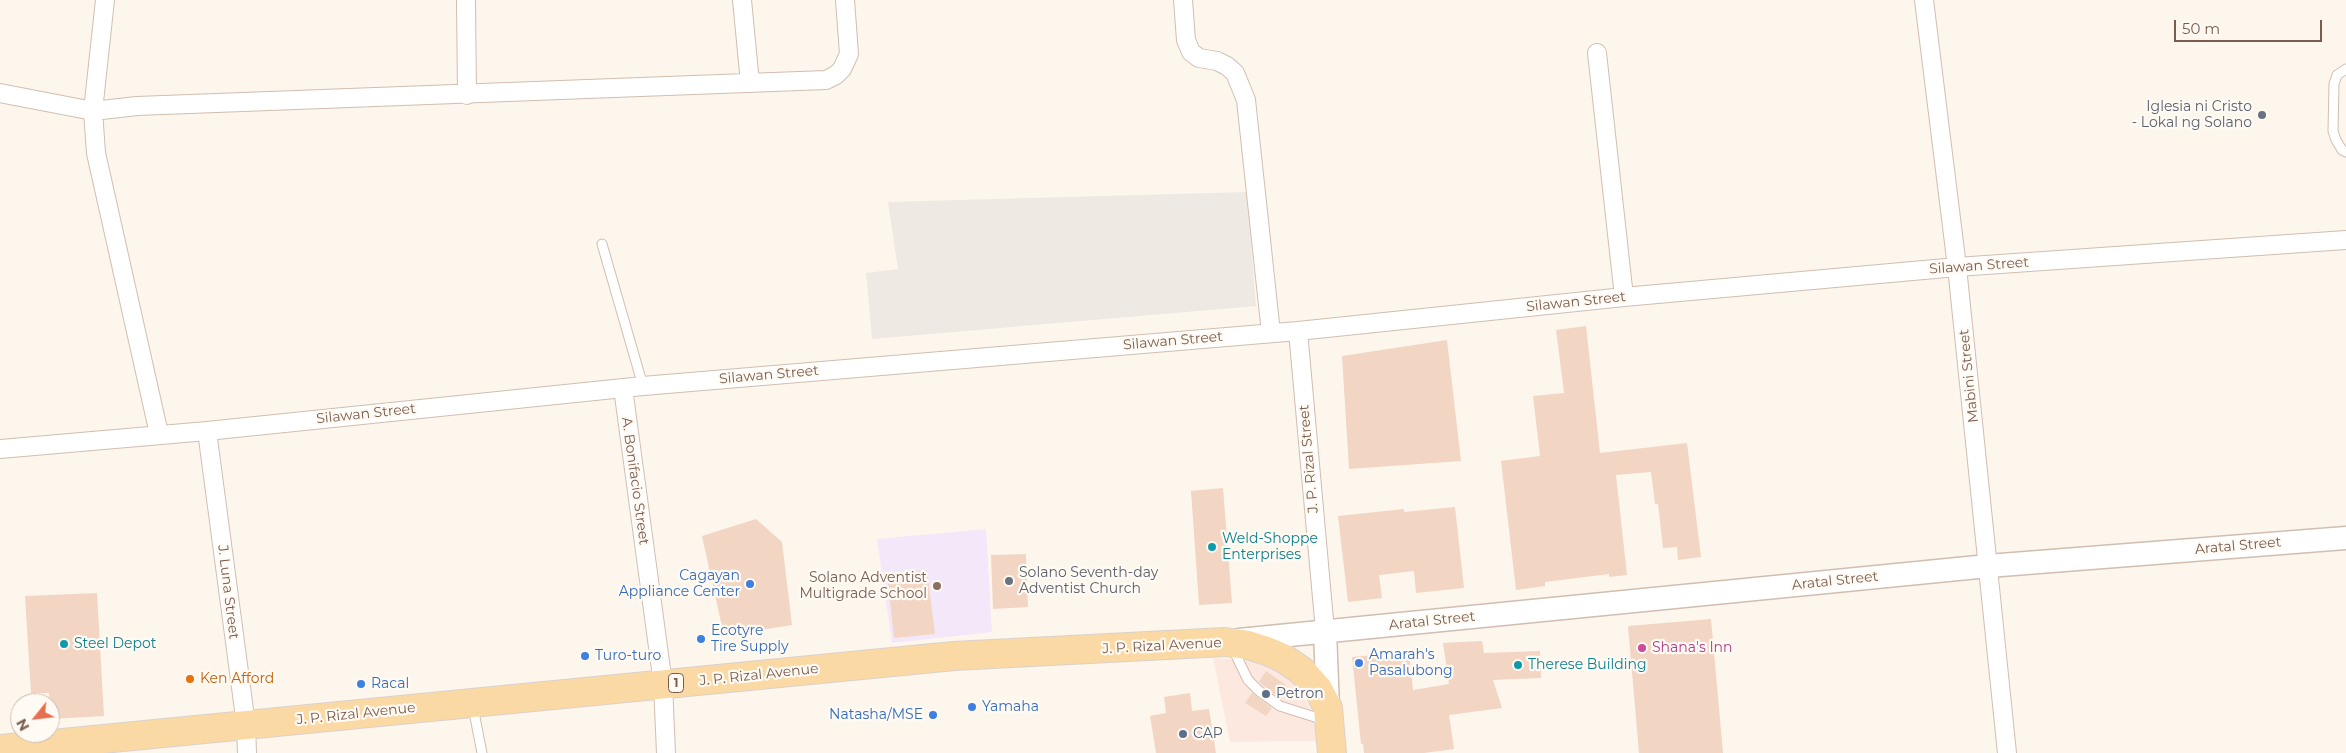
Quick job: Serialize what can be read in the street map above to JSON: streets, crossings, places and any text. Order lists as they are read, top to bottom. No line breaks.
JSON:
{"streets":{"main road":["J. P. Rizal Avenue","1"],"street":["Silawan Street","Mabini Street","J. P. Rizal Street","A. Bonifacio Street","Aratal Street","J. Luna Street"]},"crossings":[["Silawan Street","Mabini Street"],["Silawan Street","J. P. Rizal Street"],["Silawan Street","A. Bonifacio Street"],["Silawan Street","J. Luna Street"],["Mabini Street","Aratal Street"],["J. P. Rizal Street","Aratal Street"],["J. P. Rizal Street","J. P. Rizal Avenue"],["A. Bonifacio Street","J. P. Rizal Avenue"],["Aratal Street","J. P. Rizal Avenue"],["J. Luna Street","J. P. Rizal Avenue"]],"places":["Iglesia ni Cristo - Lokal ng Solano","Weld-Shoppe Enterprises","Solano Seventh-day Adventist Church","Cagayan Appliance Center","Solano Adventist Multigrade School","Ecotyre Tire Supply","Steel Depot","Shana's Inn","Turo-turo","Amarah's Pasalubong","Therese Building","Ken Afford","Racal","Petron","Yamaha","Natasha/MSE","CAP"],"scale_bar":"50 m","north":"bottom left"}
